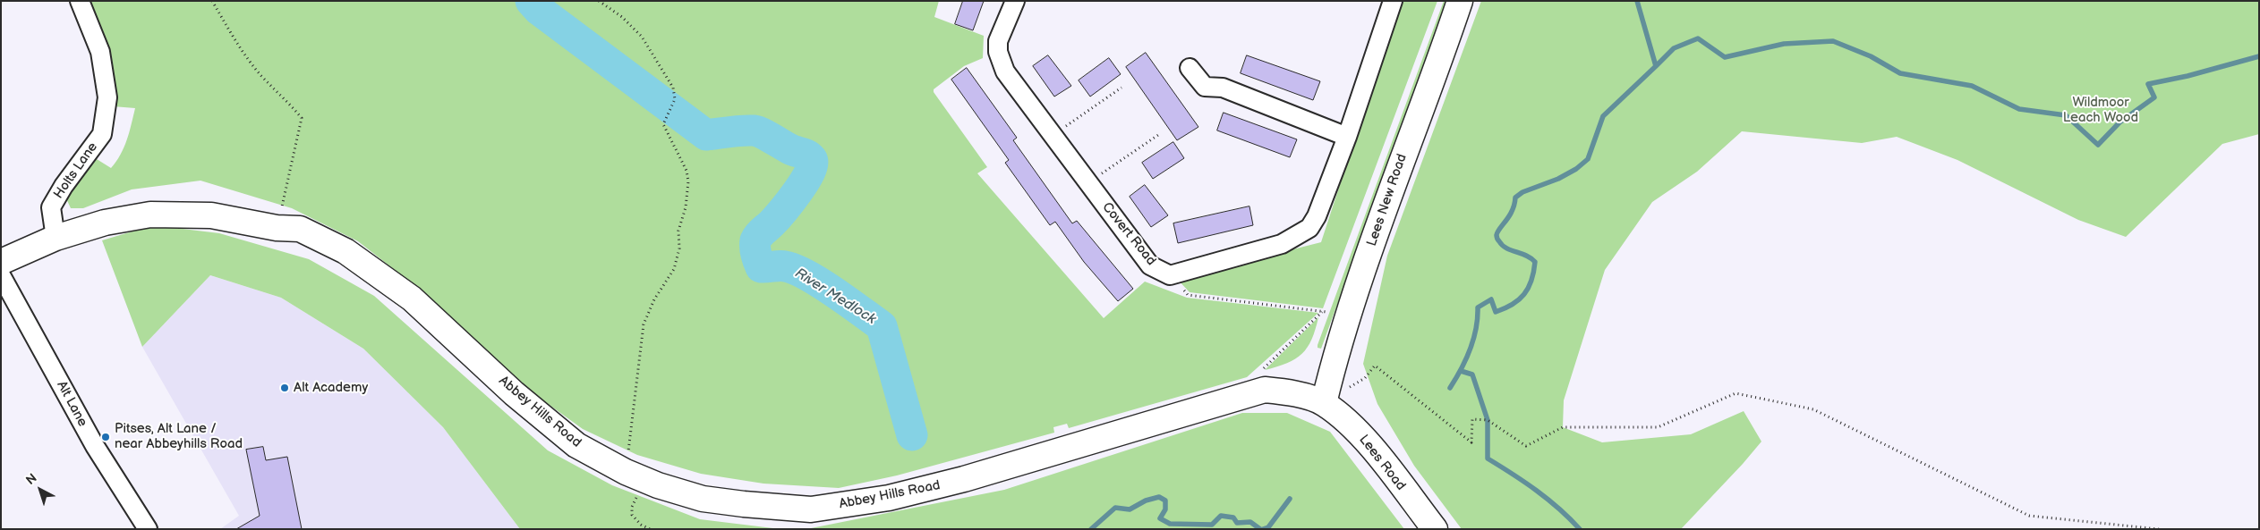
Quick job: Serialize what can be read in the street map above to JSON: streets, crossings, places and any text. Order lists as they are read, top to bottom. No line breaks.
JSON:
{"streets":{"main road":["Lees New Road","Abbey Hills Road","Lees Road"],"street":["Holts Lane","Covert Road","Alt Lane"]},"crossings":[["Holts Lane","Abbey Hills Road"],["Lees New Road","Abbey Hills Road"],["Lees New Road","Lees Road"],["Abbey Hills Road","Lees Road"]],"water":["River Medlock"],"parks":["Wildmoor Leach Wood"],"places":["Alt Academy","Pitses, Alt Lane / near Abbeyhills Road"],"north":"top left"}
